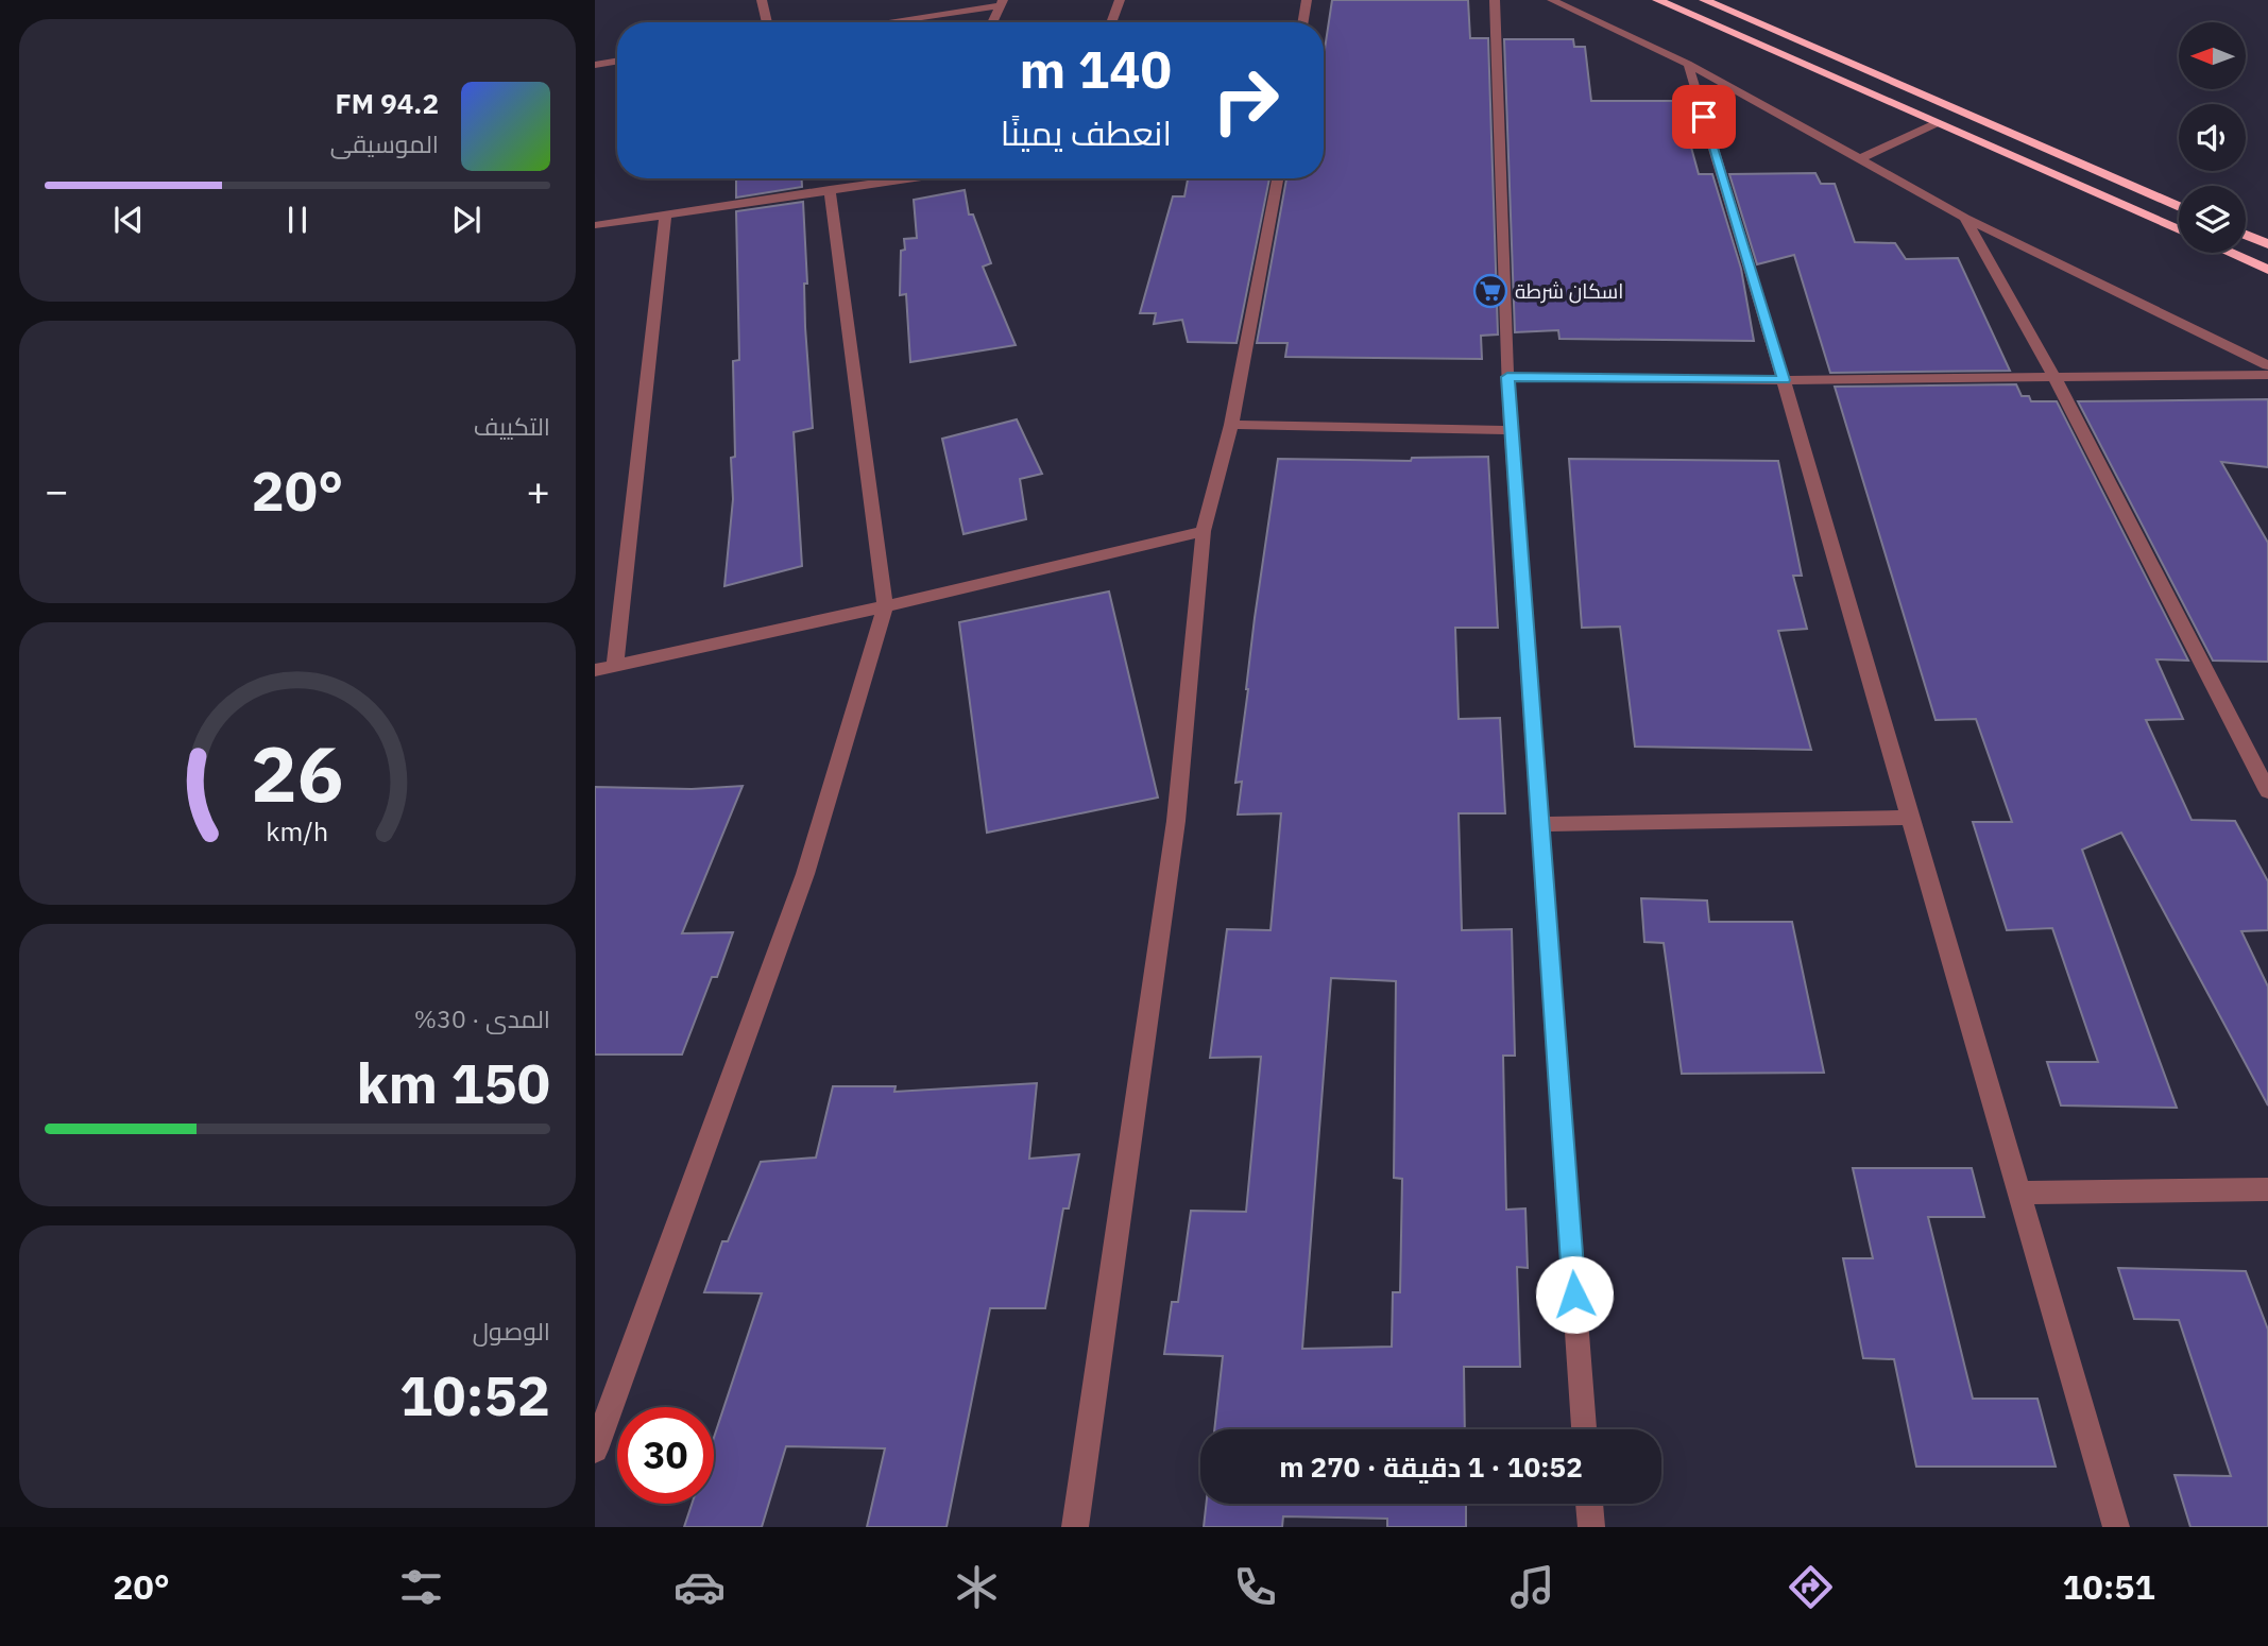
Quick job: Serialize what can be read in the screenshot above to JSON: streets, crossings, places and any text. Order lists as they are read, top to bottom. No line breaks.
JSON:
{"places":{"supermarket":["اسكان شرطة"]},"north":"left","page":{"turn":["140 m","انعطف يمينًا"],"song":["94.2 FM","الموسيقى"],"tile":["التكييف",["المدى · 30%","150 km"],["الوصول","10:52"]],"heat":["−","20°","+"],"limit":"30","trip":"10:52 · 1 دقيقة · 270 m","tabs":["10:51","20°"],"gauge":["26","km/h"]}}
